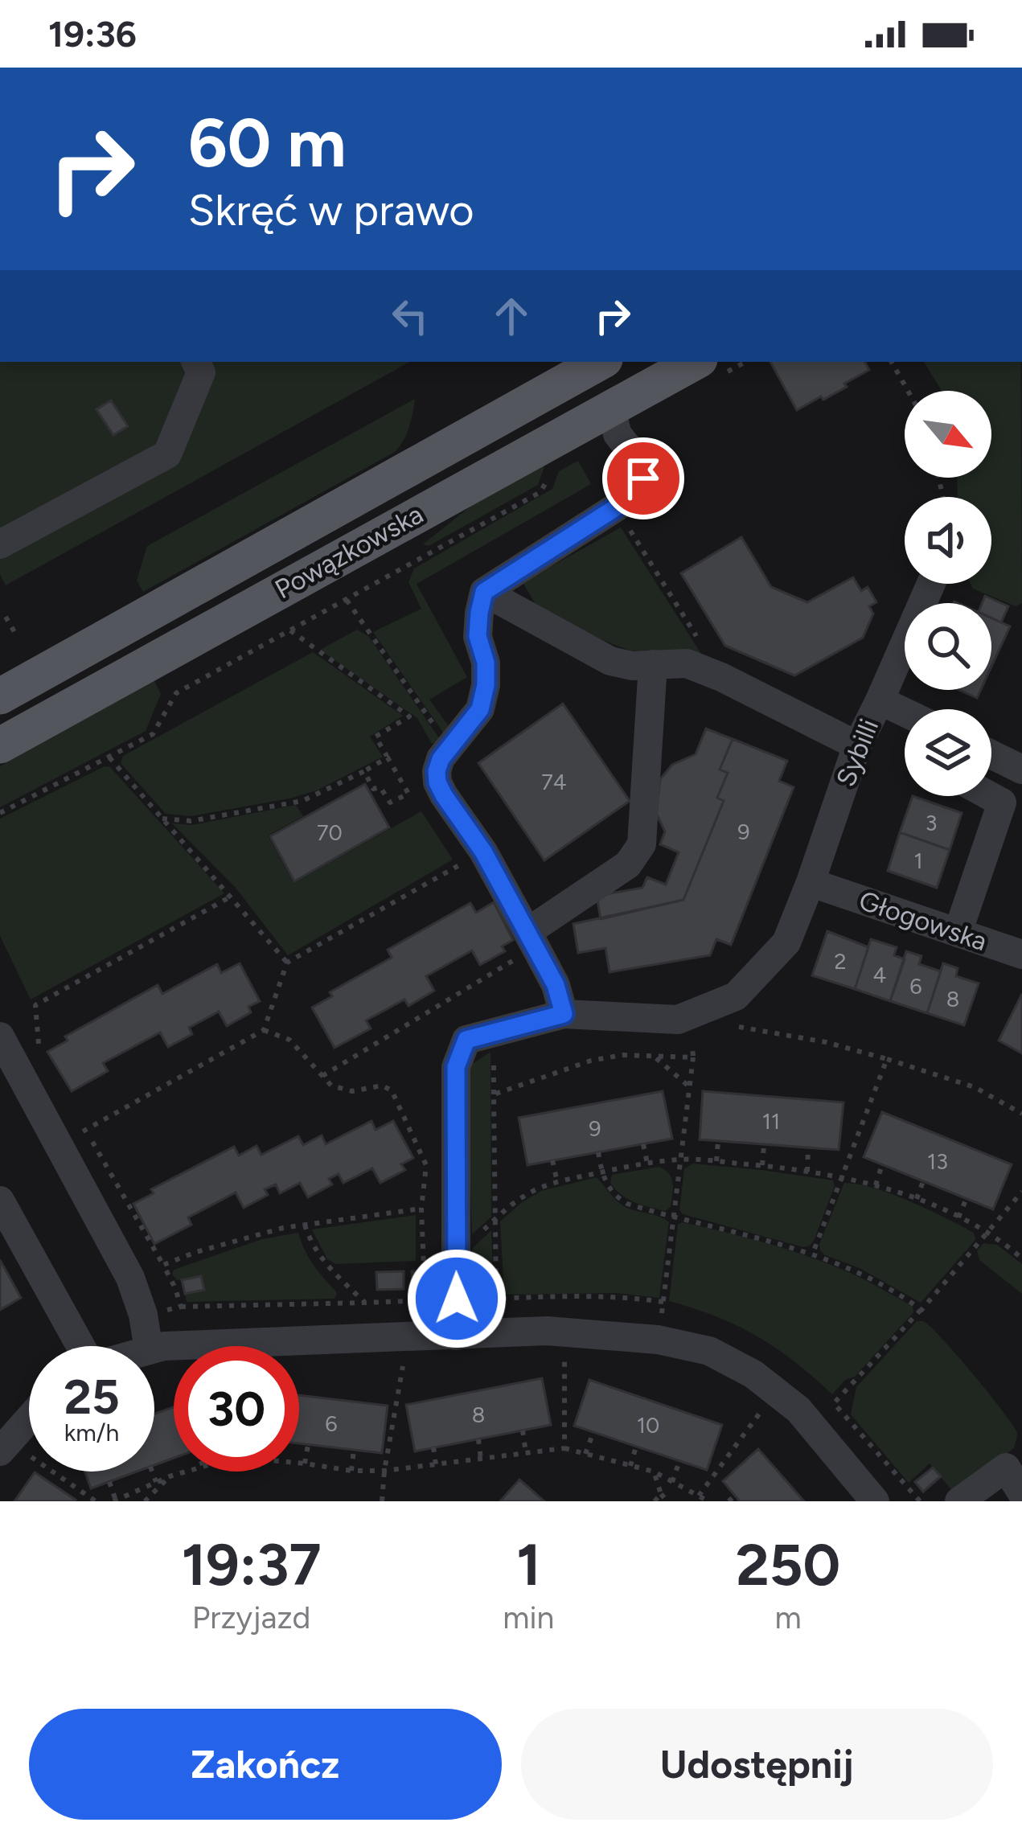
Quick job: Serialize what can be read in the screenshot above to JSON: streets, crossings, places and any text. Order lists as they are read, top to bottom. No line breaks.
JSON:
{"streets":{"main road":["Powązkowska"],"street":["Sybilli","Głogowska"]},"house_numbers":["74","3","9","70","1","2","4","6","8","11","9","13","8","6","10"],"north":"bottom right","page":{"status":"19:36","turn":["60 m","Skręć w prawo"],"speed":"25 km/h","limit":"30","eta":["19:37","Przyjazd","1","min","250","m"],"buttons":["Zakończ","Udostępnij"]}}
